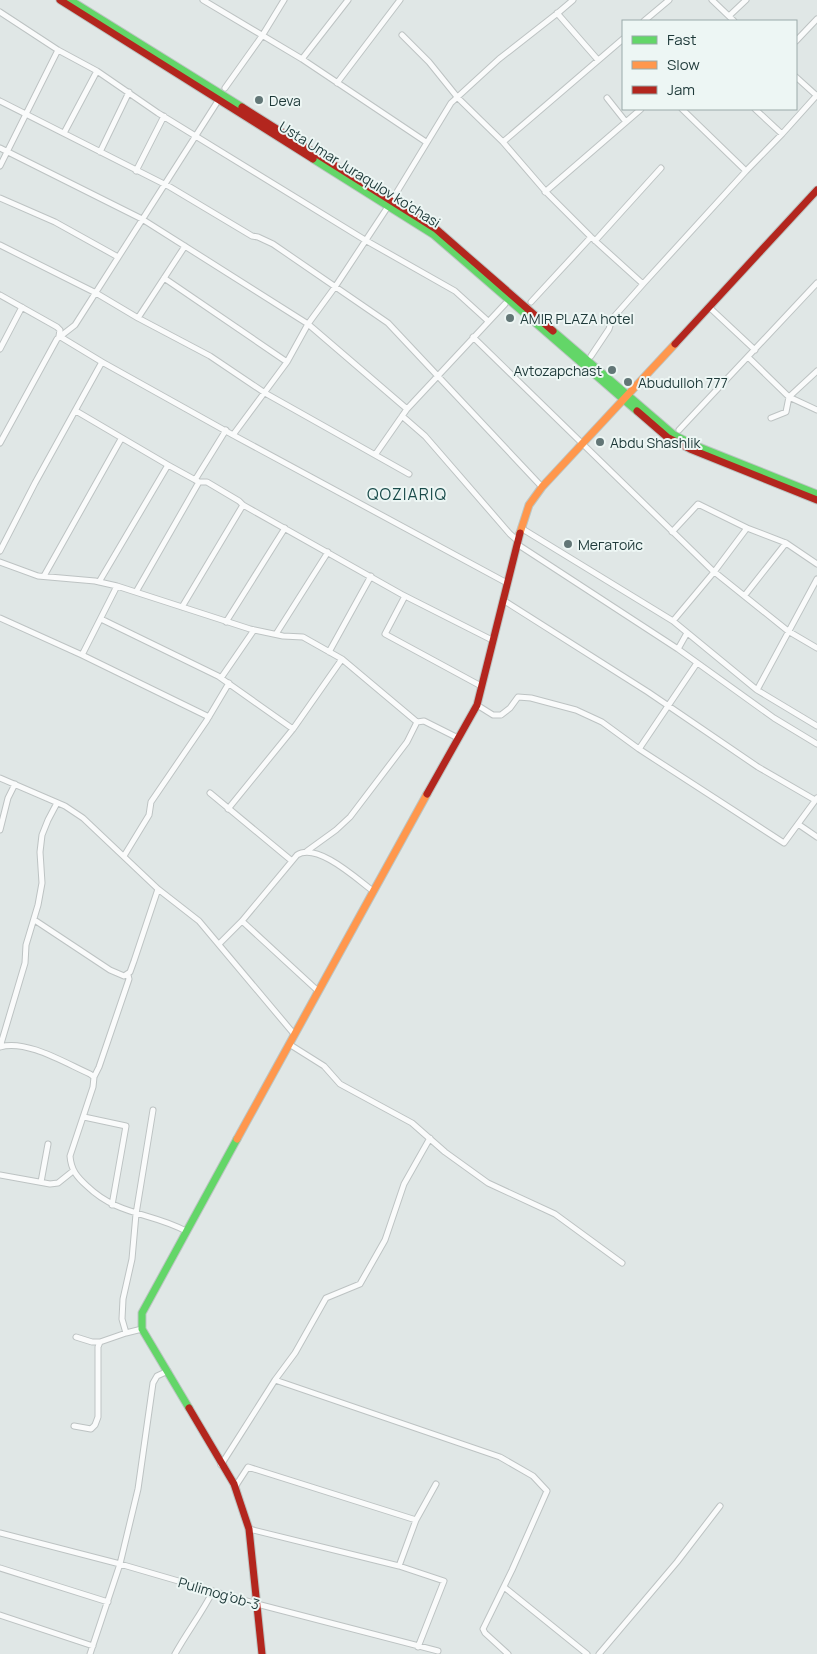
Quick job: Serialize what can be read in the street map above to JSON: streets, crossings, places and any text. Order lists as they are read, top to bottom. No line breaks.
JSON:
{"streets":{"main road":["Usta Umar Juraqulov ko'chasi"],"street":["Pulimog’ob-3"]},"districts":["QOZIARIQ"],"places":["Deva","AMIR PLAZA hotel","Avtozapchast","Abudulloh 777","Abdu Shashlik","Мегатойс"],"legend":["Fast","Slow","Jam"]}
